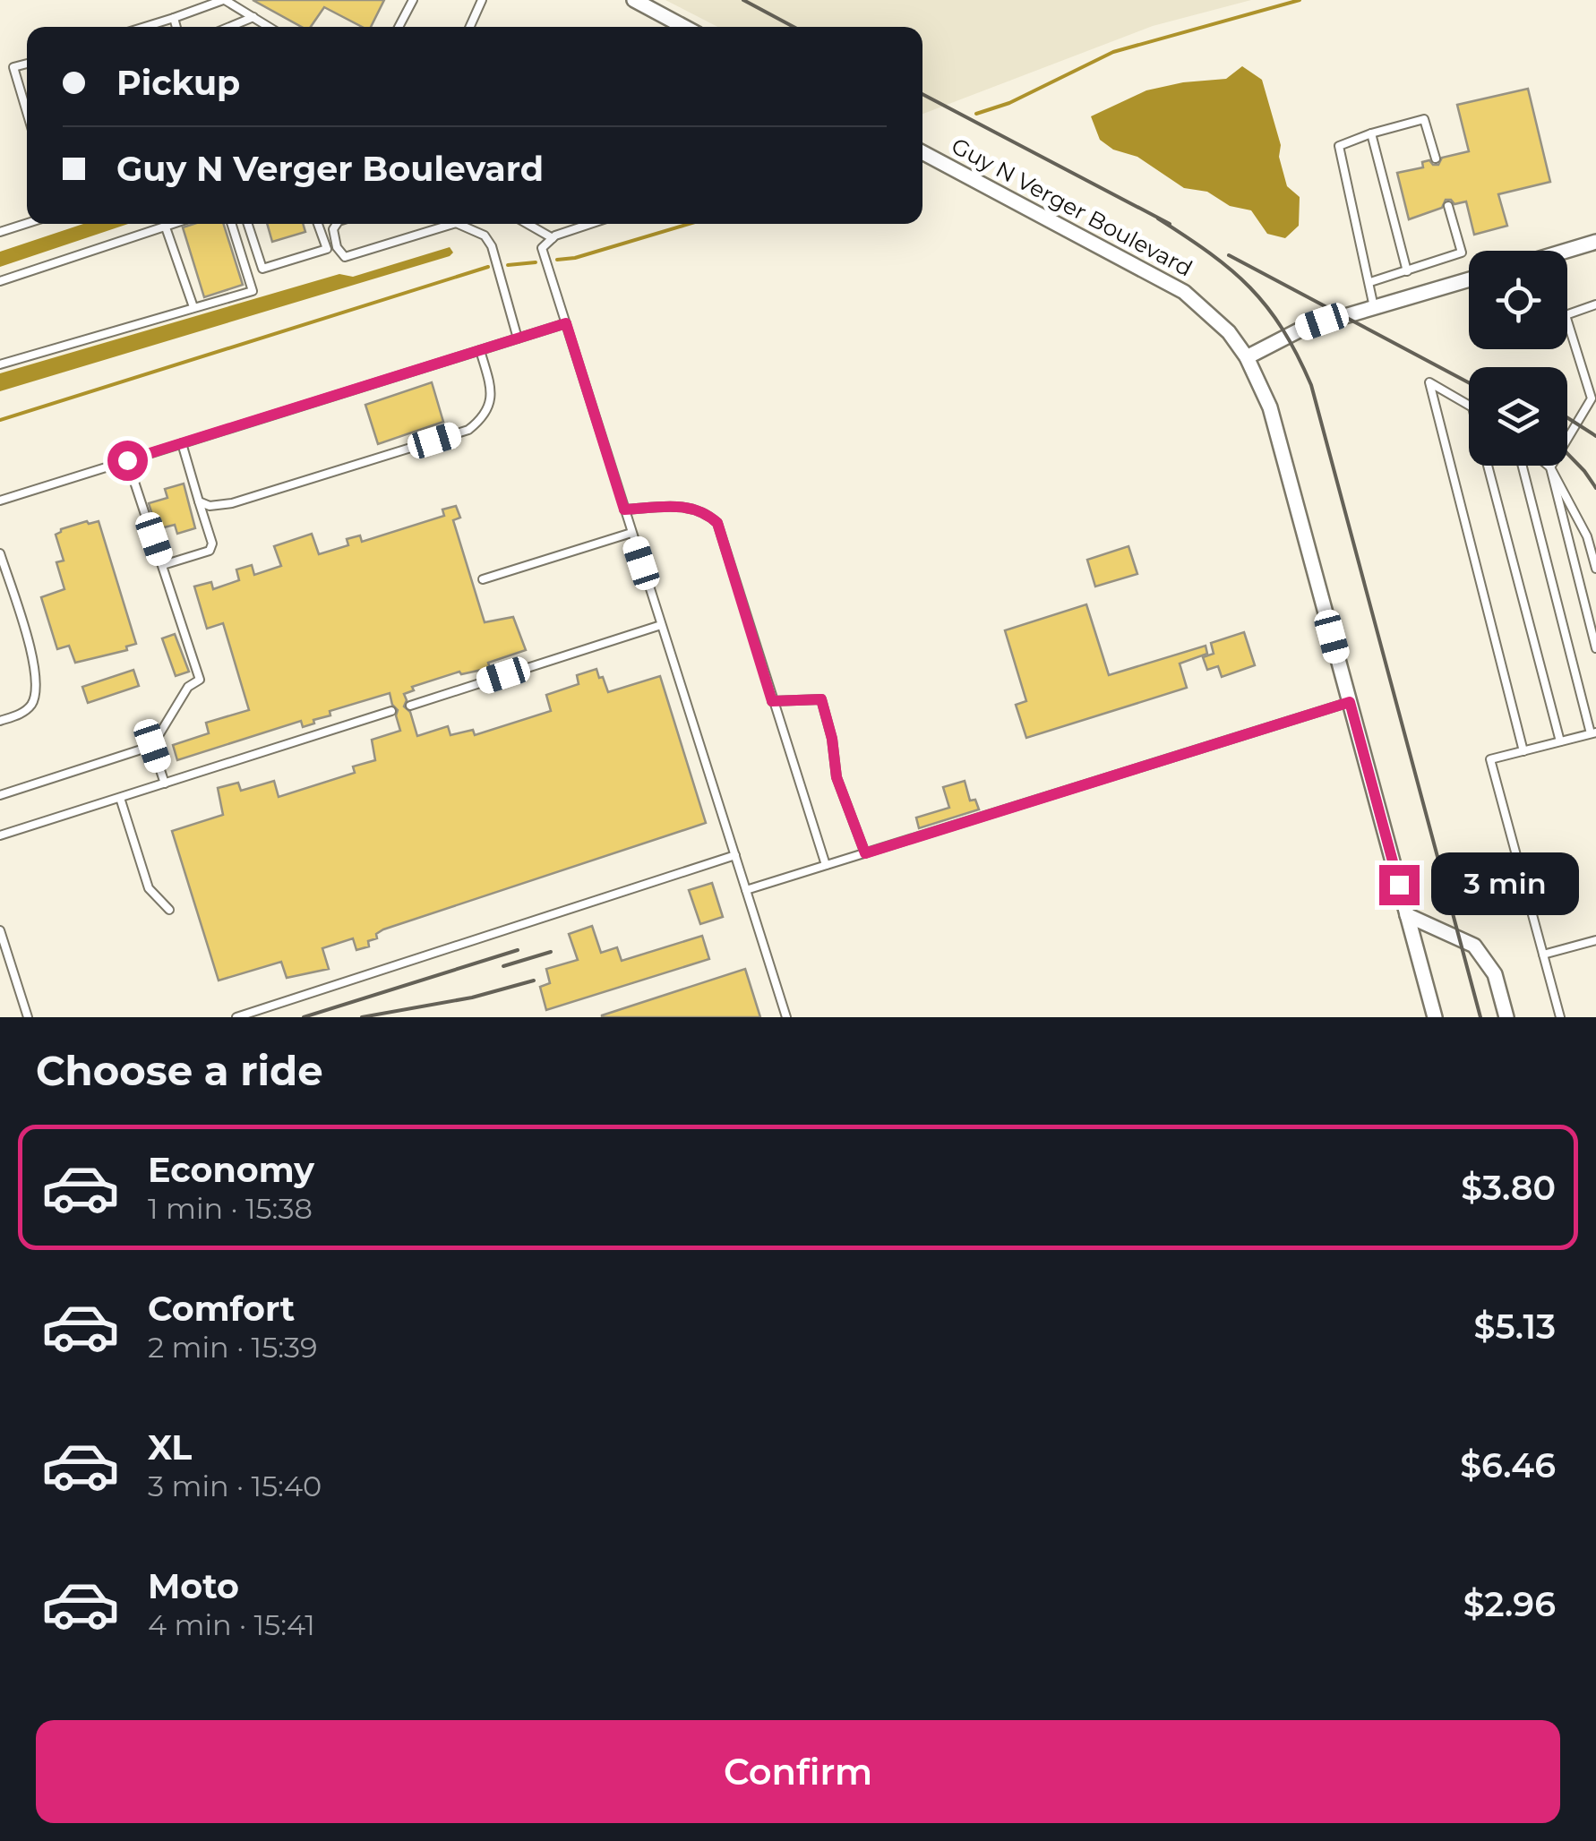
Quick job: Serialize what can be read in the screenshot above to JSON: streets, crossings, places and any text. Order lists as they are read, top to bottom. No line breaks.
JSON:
{"streets":{"street":["Guy N Verger Boulevard"]},"page":{"banner":["Pickup","Guy N Verger Boulevard"],"bubble":"3 min","heading":"Choose a ride","list":[{"name":"Economy","note":"1 min · 15:38","value":"$3.80"},{"name":"Comfort","note":"2 min · 15:39","value":"$5.13"},{"name":"XL","note":"3 min · 15:40","value":"$6.46"},{"name":"Moto","note":"4 min · 15:41","value":"$2.96"}],"buttons":"Confirm"}}
